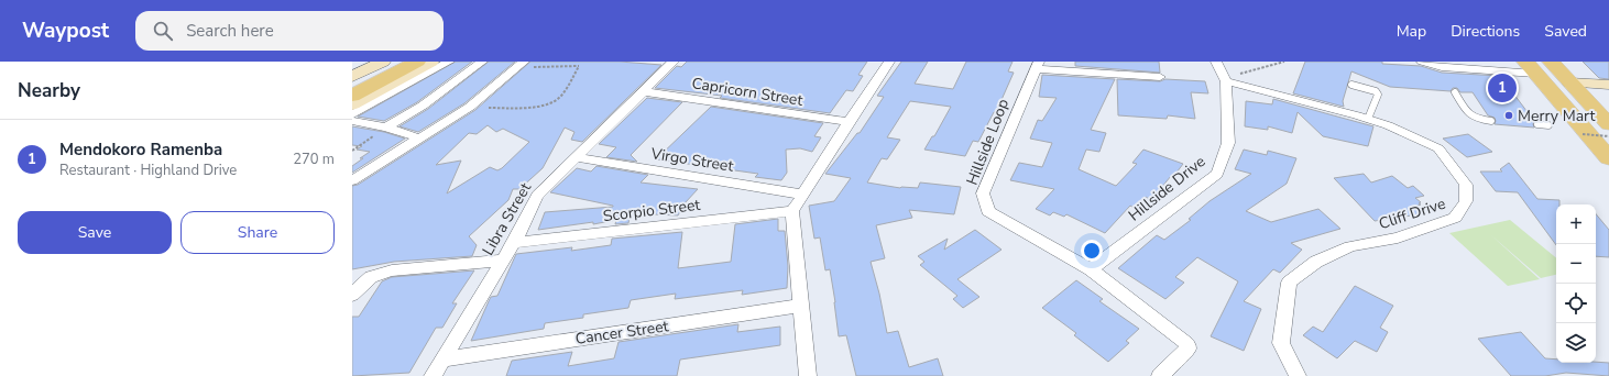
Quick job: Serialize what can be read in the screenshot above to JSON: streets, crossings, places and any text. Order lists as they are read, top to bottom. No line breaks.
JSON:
{"streets":{"street":["Capricorn Street","Hillside Loop","Virgo Street","Hillside Drive","Scorpio Street","Cliff Drive","Libra Street","Cancer Street"]},"crossings":[["Capricorn Street","Libra Street"],["Hillside Loop","Hillside Drive"],["Virgo Street","Libra Street"],["Hillside Drive","Cliff Drive"],["Scorpio Street","Libra Street"],["Libra Street","Cancer Street"]],"places":["Merry Mart"],"page":{"header":"Waypost","search":"Search here","nav":["Map","Directions","Saved"],"heading":"Nearby","pins":"1","list":[{"mark":"1","name":"Mendokoro Ramenba","note":"Restaurant · Highland Drive","value":"270 m"}],"buttons":["Save","Share"],"map_buttons":["+","−"]}}
